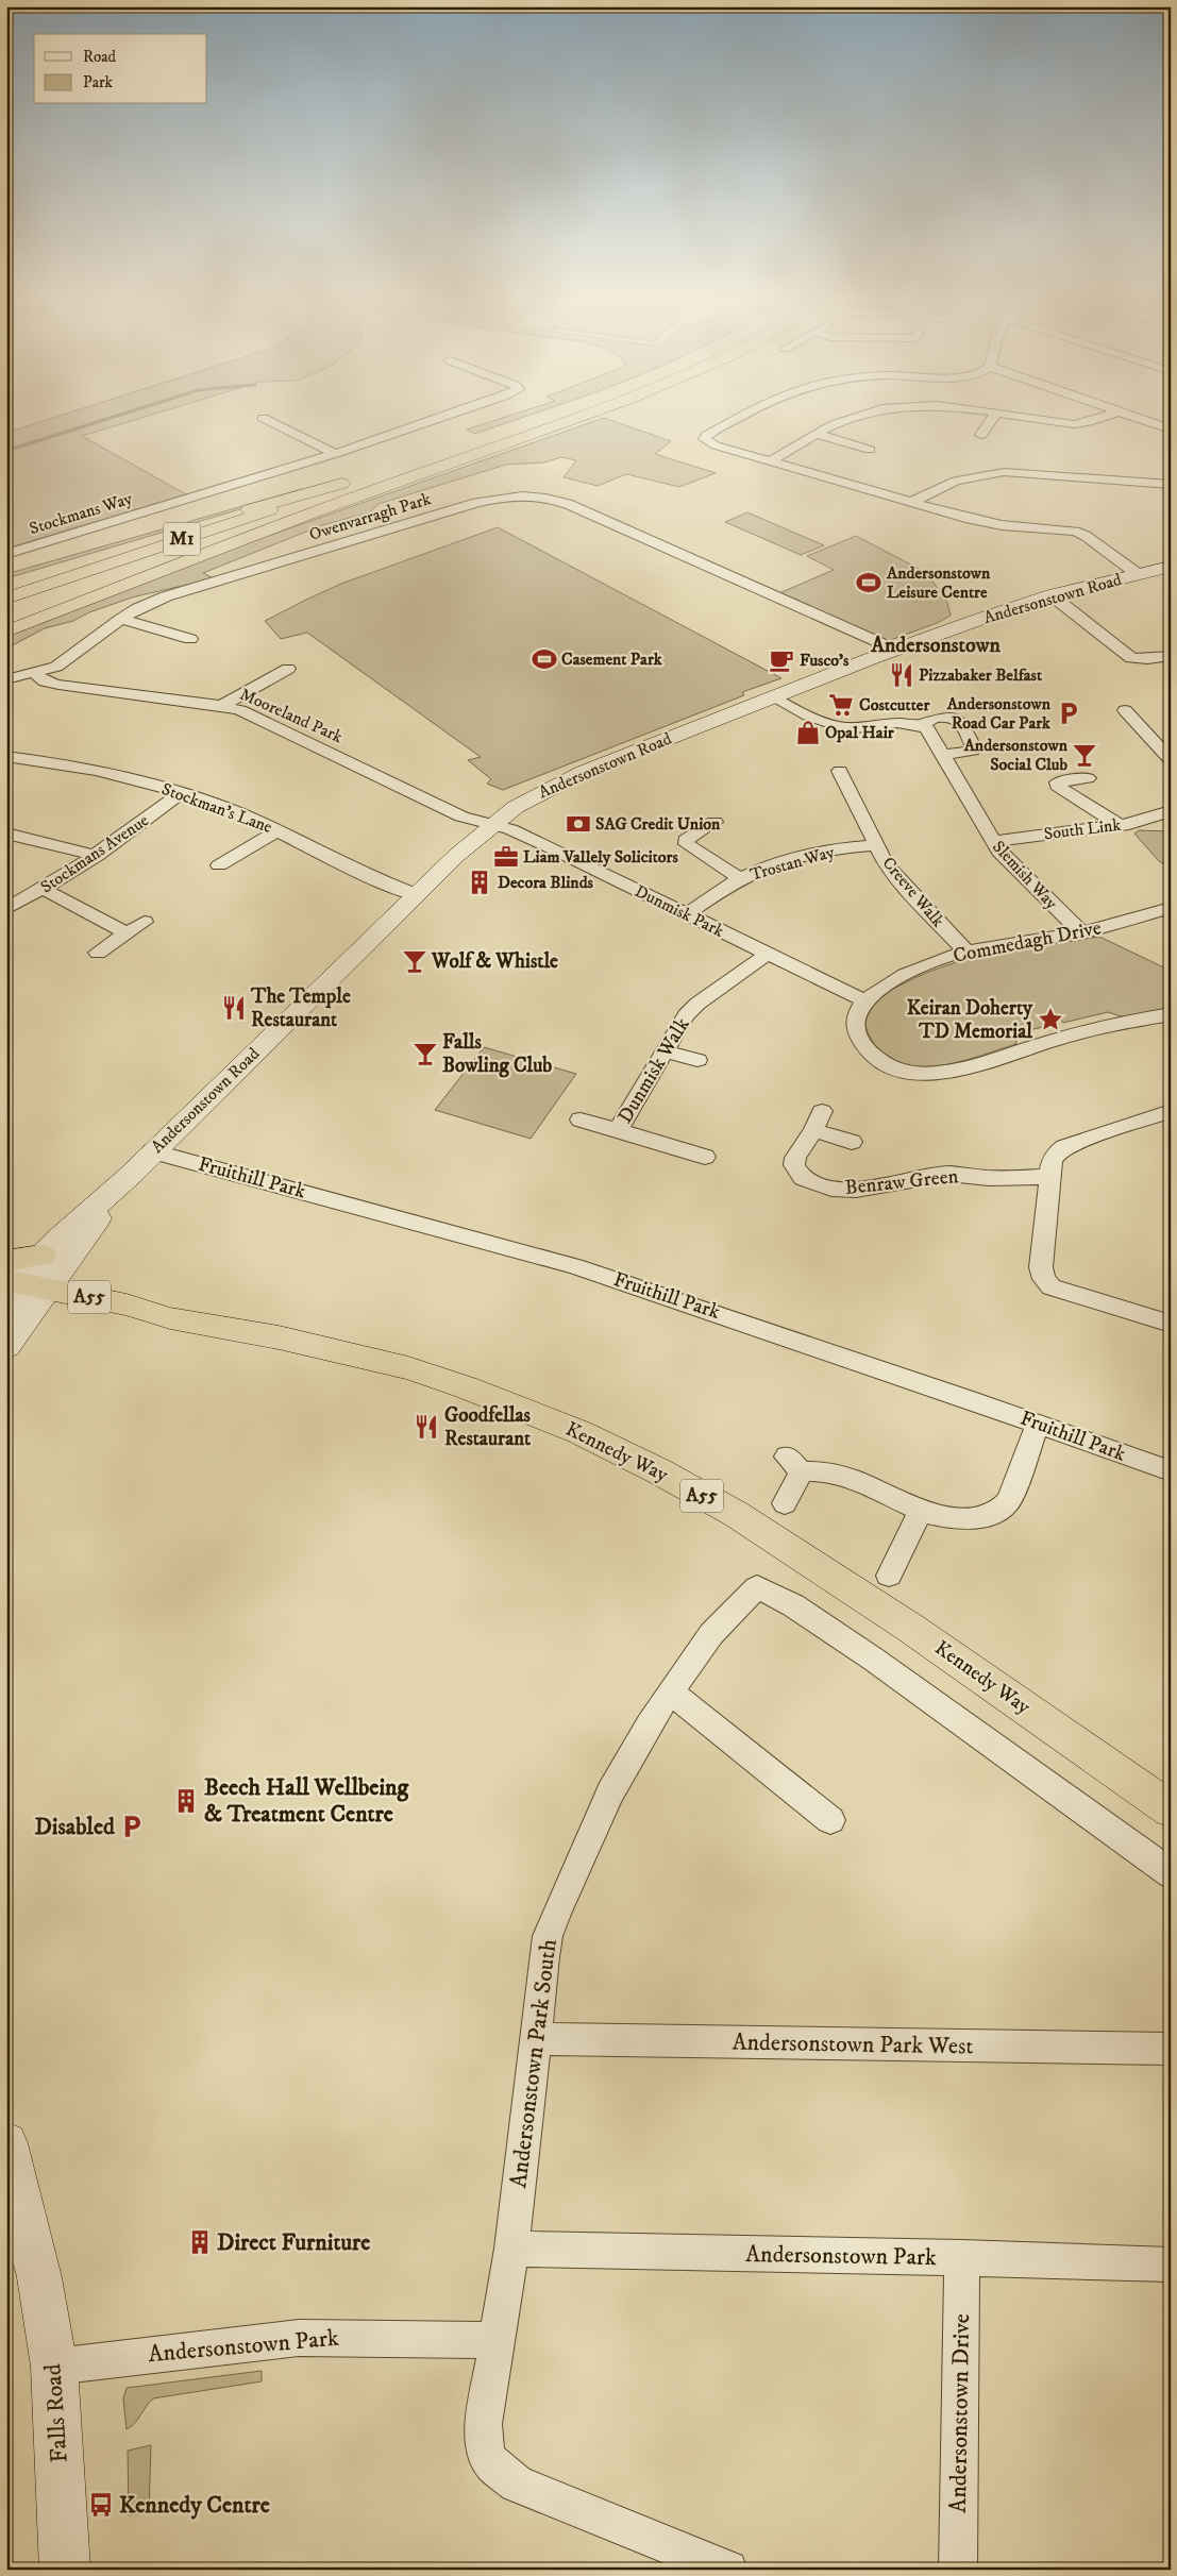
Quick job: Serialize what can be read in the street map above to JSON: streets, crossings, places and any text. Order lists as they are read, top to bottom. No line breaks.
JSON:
{"streets":{"highway":["M1","A55","Kennedy Way"],"main road":["Andersonstown Road","Falls Road"],"street":["Stockmans Way","Owenvarragh Park","Mooreland Park","Stockman's Lane","South Link","Stockmans Avenue","Trostan Way","Slemish Way","Creeve Walk","Dunmisk Park","Commedagh Drive","Dunmisk Walk","Fruithill Park","Benraw Green","Andersonstown Park West","Andersonstown Park South","Andersonstown Park","Andersonstown Drive"]},"crossings":[["Owenvarragh Park","Andersonstown Road"],["Owenvarragh Park","Mooreland Park"],["Andersonstown Road","Mooreland Park"],["Andersonstown Road","Stockman's Lane"],["Andersonstown Road","Dunmisk Park"],["Andersonstown Road","Fruithill Park"],["Andersonstown Road","Kennedy Way"],["Mooreland Park","Dunmisk Park"],["Stockman's Lane","Stockmans Avenue"],["South Link","Slemish Way"],["Trostan Way","Creeve Walk"],["Trostan Way","Dunmisk Park"],["Slemish Way","Commedagh Drive"],["Creeve Walk","Commedagh Drive"],["Dunmisk Park","Commedagh Drive"],["Dunmisk Park","Dunmisk Walk"],["Andersonstown Park West","Andersonstown Park South"],["Andersonstown Park South","Andersonstown Park"],["Andersonstown Park","Falls Road"],["Andersonstown Park","Andersonstown Drive"]],"districts":["Andersonstown"],"places":{"sports":["Andersonstown Leisure Centre","Casement Park"],"cafe":["Fusco's"],"restaurant":["Pizzabaker Belfast","The Temple Restaurant","Goodfellas Restaurant"],"supermarket":["Costcutter"],"parking":["Andersonstown Road Car Park","Disabled"],"shop":["Opal Hair"],"bar":["Andersonstown Social Club","Wolf & Whistle","Falls Bowling Club"],"bank":["SAG Credit Union"],"office":["Liam Vallely Solicitors"],"building":["Decora Blinds","Beech Hall Wellbeing & Treatment Centre","Direct Furniture"],"place":["Keiran Doherty TD Memorial"],"bus stop":["Kennedy Centre"]},"legend":["Road","Park"]}
